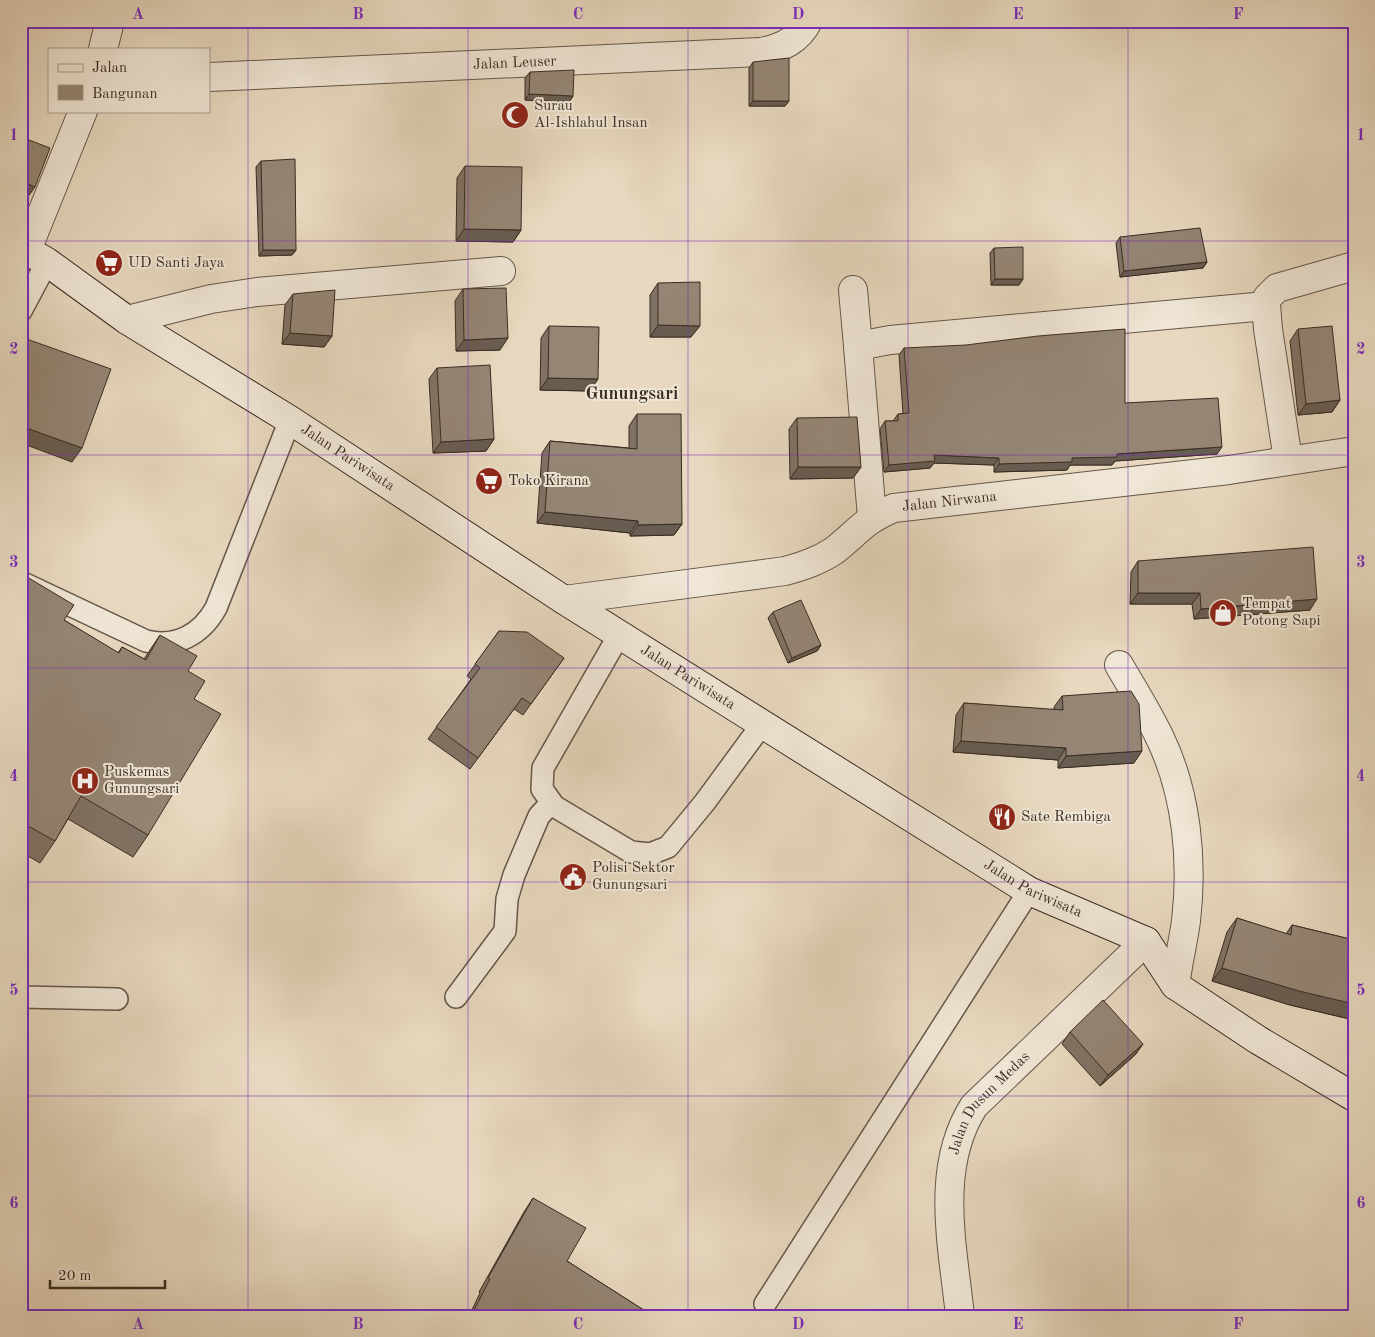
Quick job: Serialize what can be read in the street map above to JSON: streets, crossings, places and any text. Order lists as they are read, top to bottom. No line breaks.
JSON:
{"streets":{"street":["Jalan Leuser","Jalan Pariwisata","Jalan Nirwana","Jalan Dusun Medas"]},"crossings":[["Jalan Pariwisata","Jalan Nirwana"],["Jalan Pariwisata","Jalan Dusun Medas"]],"districts":["Gunungsari"],"places":{"mosque":["Surau Al-Ishlahul Insan"],"supermarket":["UD Santi Jaya","Toko Kirana"],"shop":["Tempat Potong Sapi"],"hospital":["Puskemas Gunungsari"],"restaurant":["Sate Rembiga"],"public building":["Polisi Sektor Gunungsari"]},"legend":["Jalan","Bangunan"],"scale_bar":"20 m","grid":{"columns":["A","B","C","D","E","F"],"rows":["1","2","3","4","5","6"]}}
